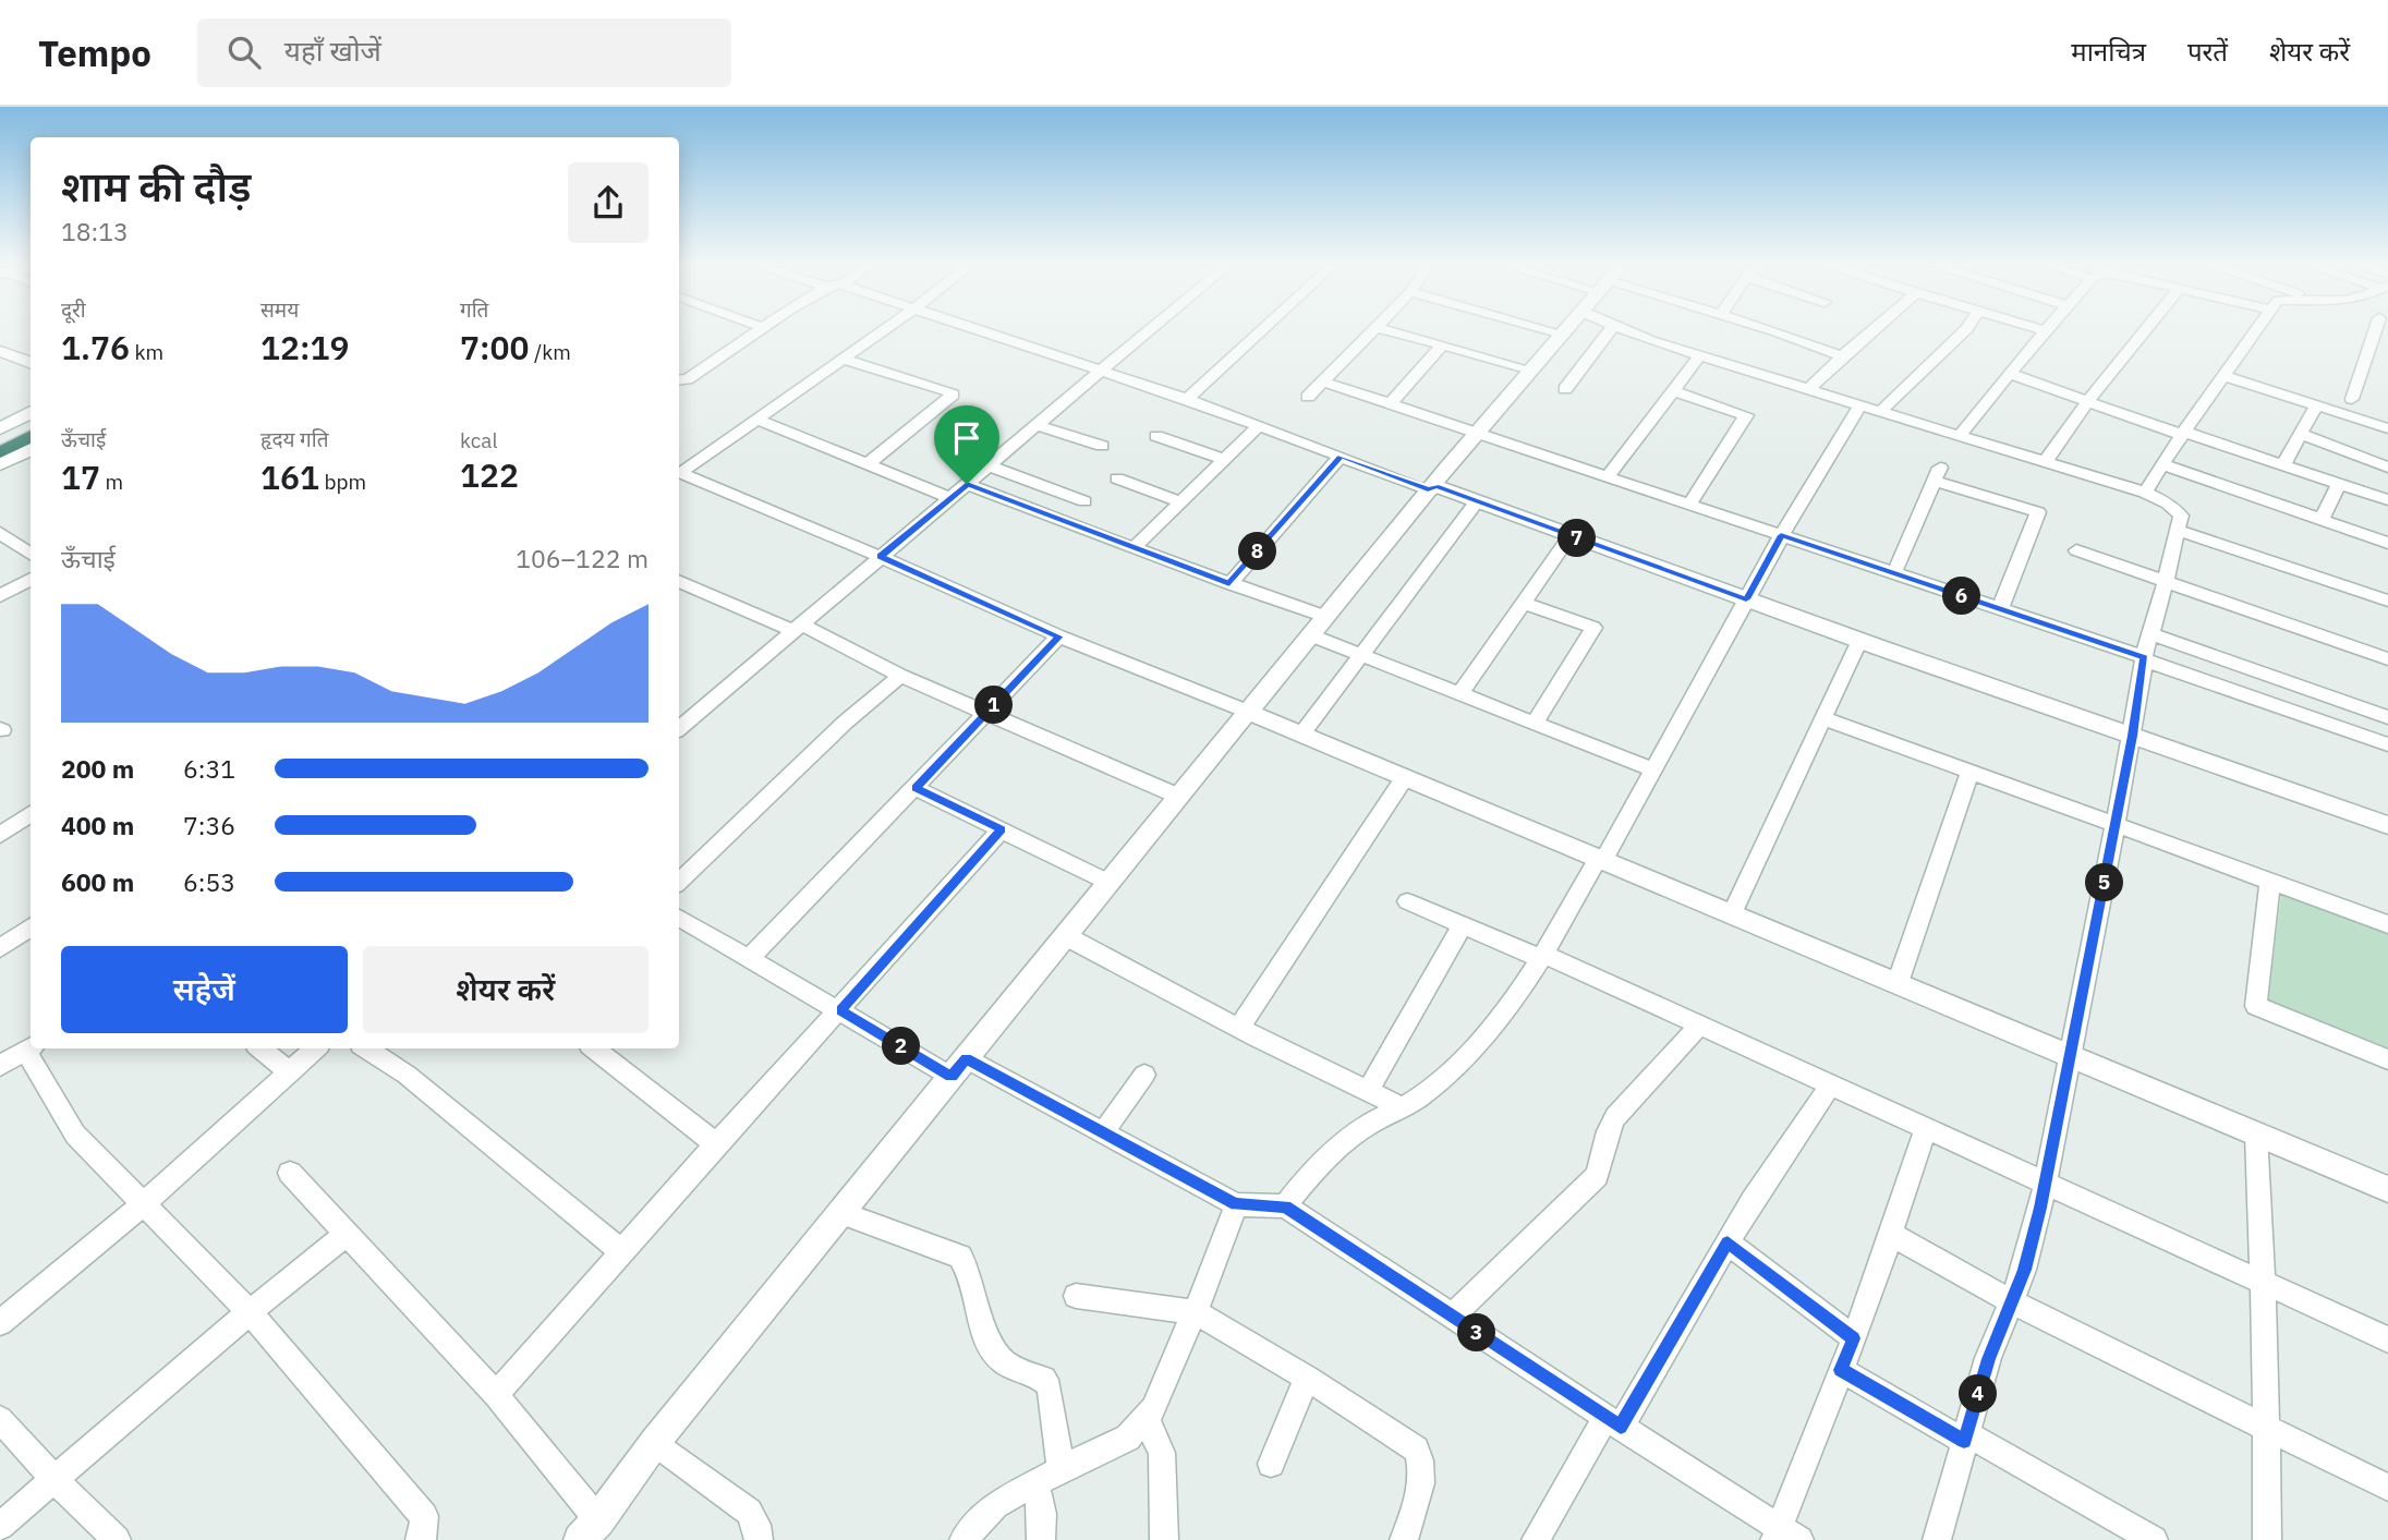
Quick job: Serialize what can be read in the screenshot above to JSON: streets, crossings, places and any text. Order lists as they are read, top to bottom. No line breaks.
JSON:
{"page":{"header":"Tempo","search":"यहाँ खोजें","nav":["मानचित्र","परतें","शेयर करें"],"heading":["शाम की दौड़","18:13"],"stats":[["दूरी","1.76 km"],["समय","12:19"],["गति","7:00 /km"],["ऊँचाई","17 m"],["हृदय गति","161 bpm"],["kcal","122"]],"pins":["7","8","6","1","5","2","3","4"],"chart":["ऊँचाई","106–122 m"],"list":[{"name":"200 m","note":"6:31"},{"name":"400 m","note":"7:36"},{"name":"600 m","note":"6:53"}],"buttons":["सहेजें","शेयर करें"]}}
